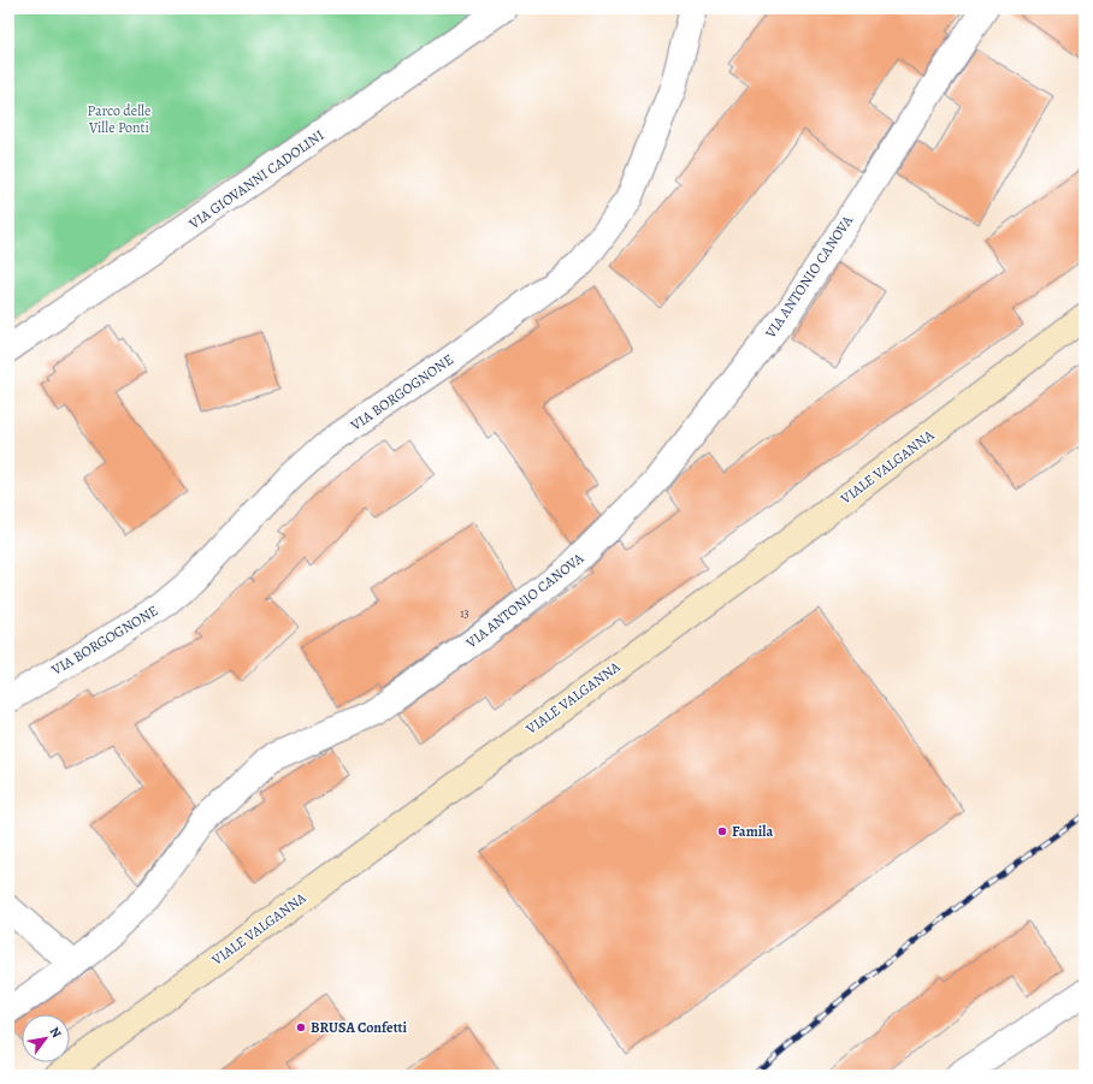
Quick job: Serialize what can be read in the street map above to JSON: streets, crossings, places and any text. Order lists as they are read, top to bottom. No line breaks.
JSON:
{"streets":{"main road":["VIALE VALGANNA"],"street":["VIA GIOVANNI CADOLINI","VIA ANTONIO CANOVA","VIA BORGOGNONE"]},"parks":["Parco delle Ville Ponti"],"places":["Famila","BRUSA Confetti"],"house_numbers":["13"],"north":"top right"}
